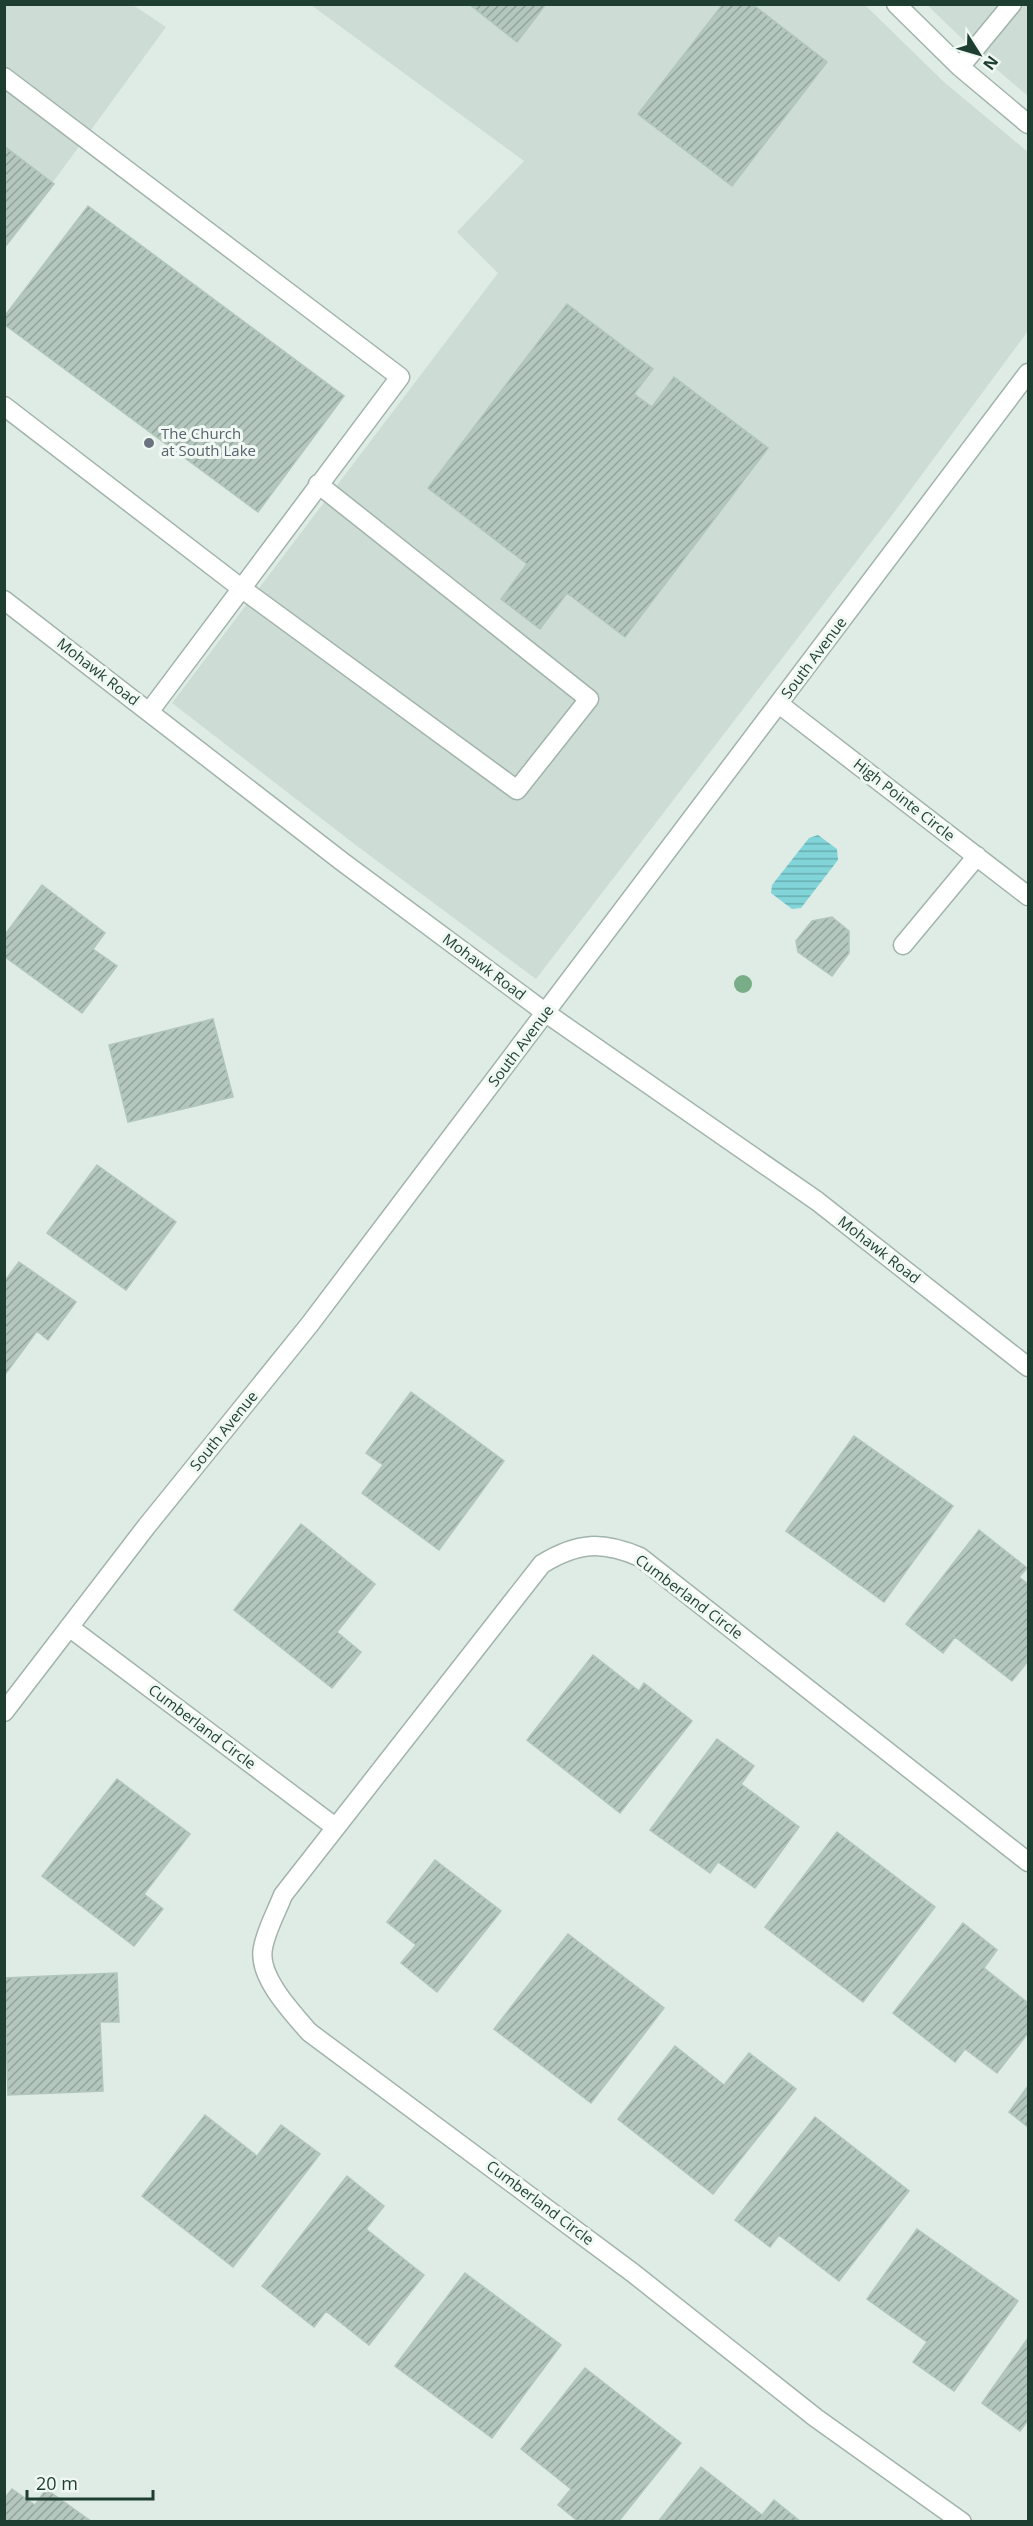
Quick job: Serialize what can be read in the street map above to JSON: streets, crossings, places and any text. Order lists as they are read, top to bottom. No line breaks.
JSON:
{"streets":{"street":["South Avenue","Mohawk Road","High Pointe Circle","Cumberland Circle"]},"crossings":[["South Avenue","Mohawk Road"],["South Avenue","High Pointe Circle"],["South Avenue","Cumberland Circle"]],"places":["The Church at South Lake"],"scale_bar":"20 m","north":"bottom right"}
